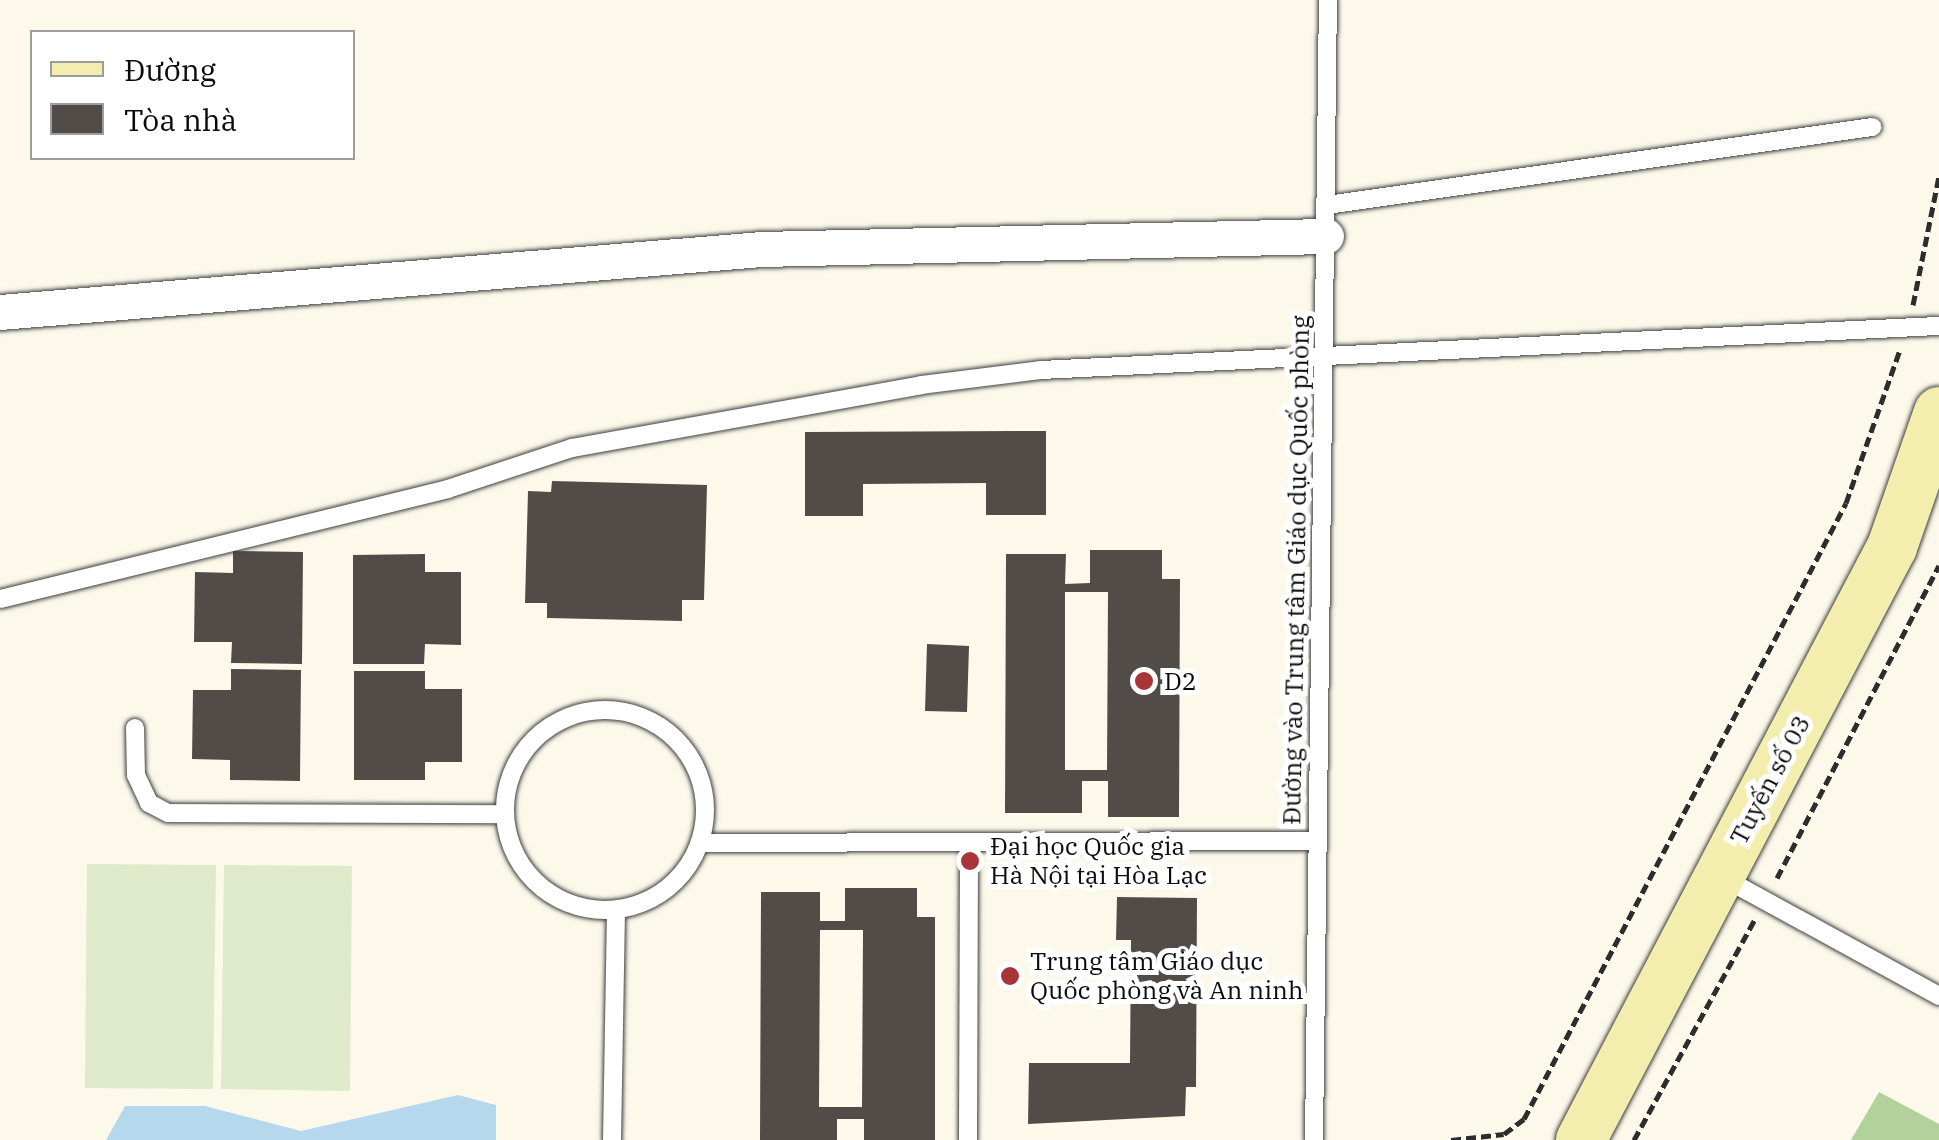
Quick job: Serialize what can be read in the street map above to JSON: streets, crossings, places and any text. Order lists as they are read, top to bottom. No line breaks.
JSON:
{"streets":{"street":["Tuyến số 03"],"lane":["Đường vào Trung tâm Giáo dục Quốc phòng"]},"places":["D2","Đại học Quốc gia Hà Nội tại Hòa Lạc","Trung tâm Giáo dục Quốc phòng và An ninh"],"legend":["Đường","Tòa nhà"]}
